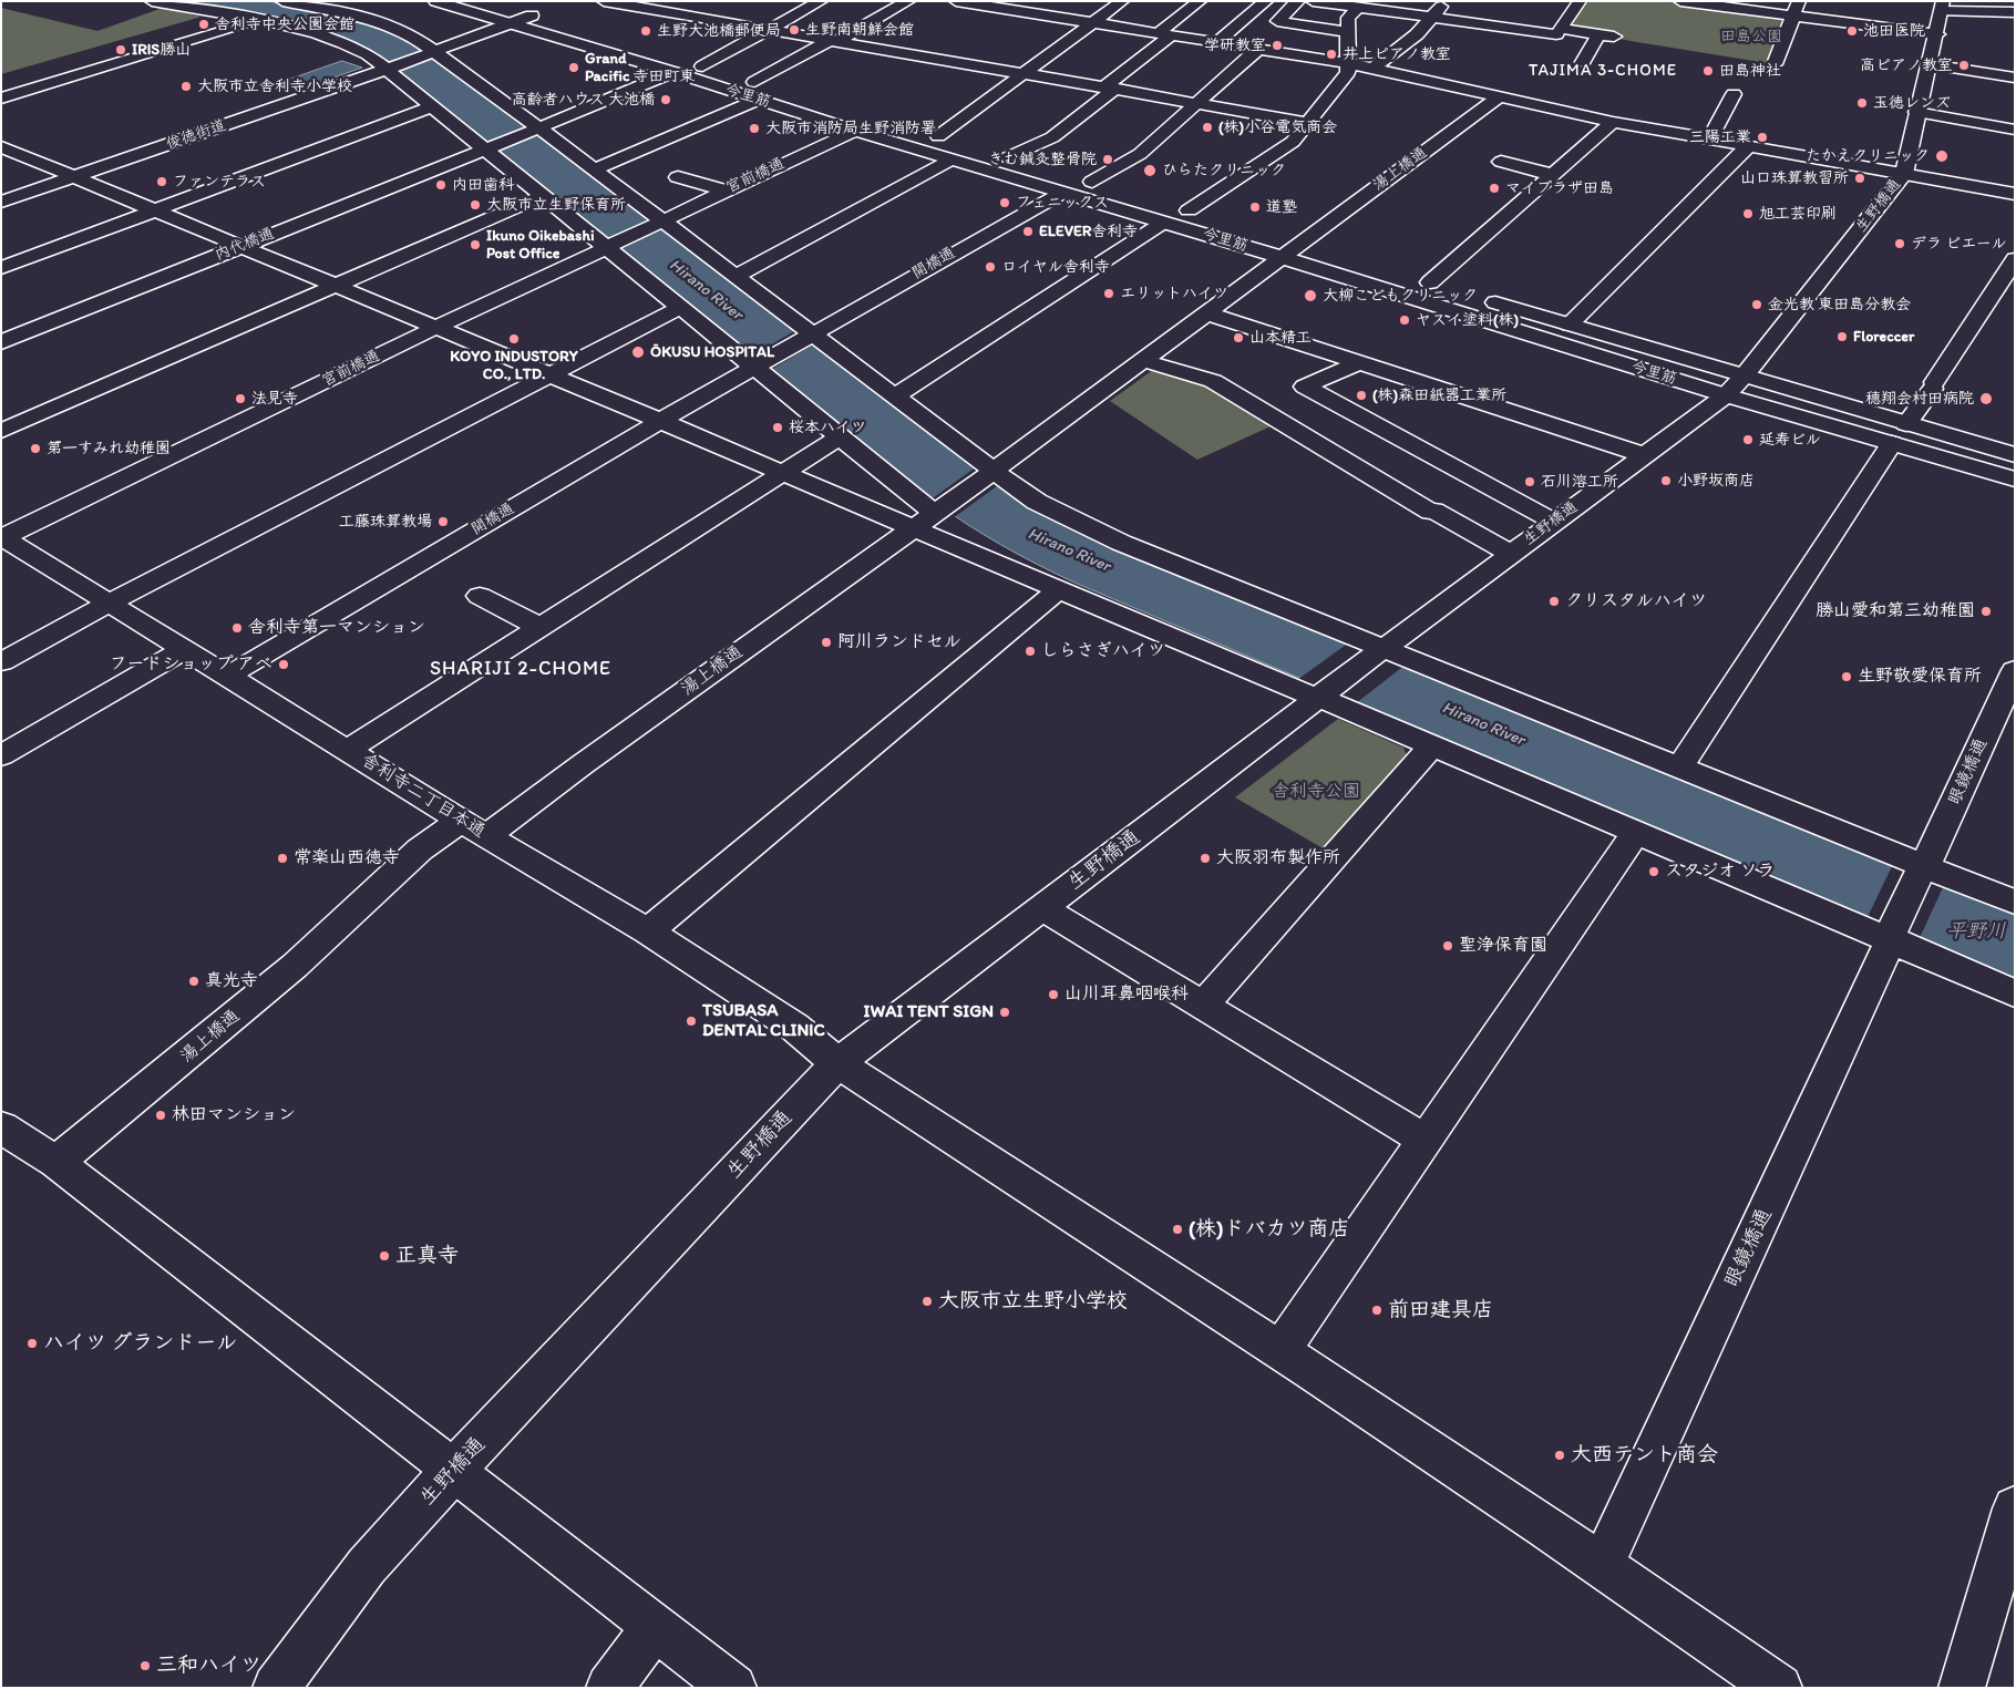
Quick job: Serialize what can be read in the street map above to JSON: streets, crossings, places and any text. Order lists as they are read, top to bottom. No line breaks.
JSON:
{"streets":{"street":["今里筋","俊徳街道","湯上橋通","宮前橋通","生野橋通","内代橋通","開橋通","眼鏡橋通","舎利寺二丁目本通"]},"crossings":[["今里筋","俊徳街道"],["今里筋","湯上橋通"],["今里筋","宮前橋通"],["今里筋","生野橋通"],["今里筋","開橋通"],["湯上橋通","舎利寺二丁目本通"],["宮前橋通","舎利寺二丁目本通"],["生野橋通","舎利寺二丁目本通"],["開橋通","舎利寺二丁目本通"],["眼鏡橋通","舎利寺二丁目本通"]],"districts":["TAJIMA 3-CHOME","SHARIJI 2-CHOME"],"water":["Hirano River","平野川"],"parks":["田島公園","舎利寺公園"],"places":["舎利寺中央公園会館","生野南朝鮮会館","生野大池橋郵便局","池田医院","学研教室","IRIS勝山","井上ピアノ教室","高ピアノ教室","Grand Pacific 寺田町東","田島神社","大阪市立舎利寺小学校","高齢者ハウス 大池橋","玉徳レンズ","(株)小谷電気商会","大阪市消防局生野消防署","三陽工業","たかえクリニック","きむ鍼灸整骨院","ひらたクリニック","山口珠算教習所","ファンテラス","内田歯科","マイプラザ田島","フェニックス","大阪市立生野保育所","道塾","旭工芸印刷","ELEVER舎利寺","デラ ピエール","Ikuno Oikebashi Post Office","ロイヤル舎利寺","エリットハイツ","大柳こどもクリニック","金光教 東田島分教会","ヤスイ塗料(株)","Floreccer","山本精工","KOYO INDUSTORY CO., LTD.","ŌKUSU HOSPITAL","(株)森田紙器工業所","法見寺","穂翔会村田病院","桜本ハイツ","延寿ビル","第一すみれ幼稚園","小野坂商店","石川溶工所","工藤珠算教場","クリスタルハイツ","勝山愛和第三幼稚園","舎利寺第一マンション","阿川ランドセル","しらさぎハイツ","フードショップ アベ","生野敬愛保育所","常楽山西徳寺","大阪羽布製作所","スタジオ ソラ","聖浄保育園","真光寺","山川耳鼻咽喉科","IWAI TENT SIGN","TSUBASA DENTAL CLINIC","林田マンション","(株)ドバカツ商店","正真寺","大阪市立生野小学校","前田建具店","ハイツ グランドール","大西テント商会","三和ハイツ"]}
